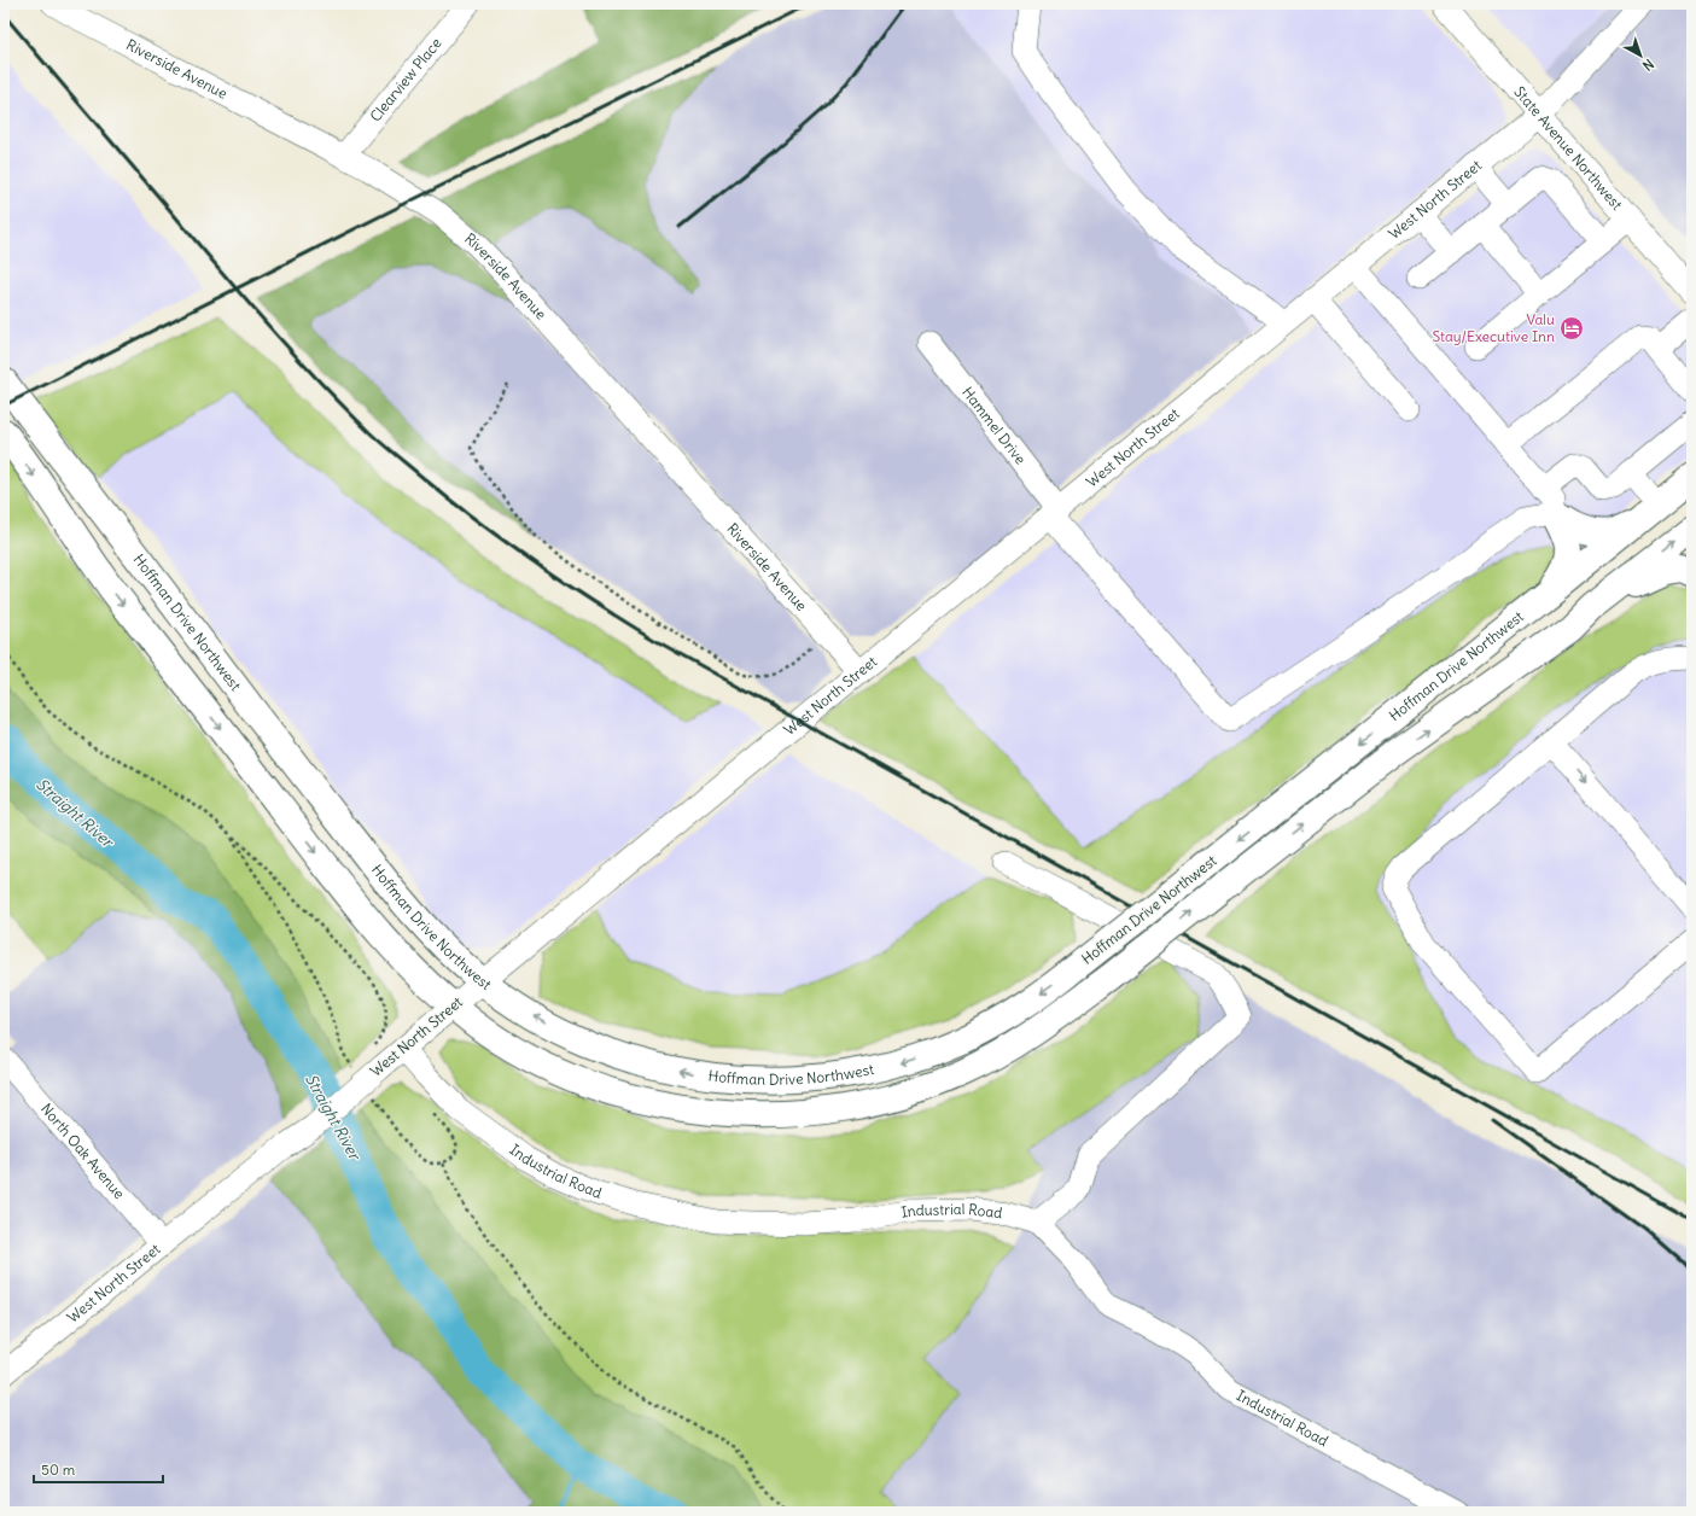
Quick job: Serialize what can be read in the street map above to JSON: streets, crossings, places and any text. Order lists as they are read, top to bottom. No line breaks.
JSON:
{"streets":{"main road":["Hoffman Drive Northwest"],"street":["Riverside Avenue","Clearview Place","State Avenue Northwest","West North Street","Hammel Drive","North Oak Avenue","Industrial Road"]},"crossings":[["Riverside Avenue","Clearview Place"],["Riverside Avenue","West North Street"],["State Avenue Northwest","West North Street"],["West North Street","Hammel Drive"],["West North Street","Hoffman Drive Northwest"],["West North Street","North Oak Avenue"],["West North Street","Industrial Road"]],"water":["Straight River"],"places":{"hotel":["Valu Stay/Executive Inn"]},"scale_bar":"50 m","north":"bottom right"}
